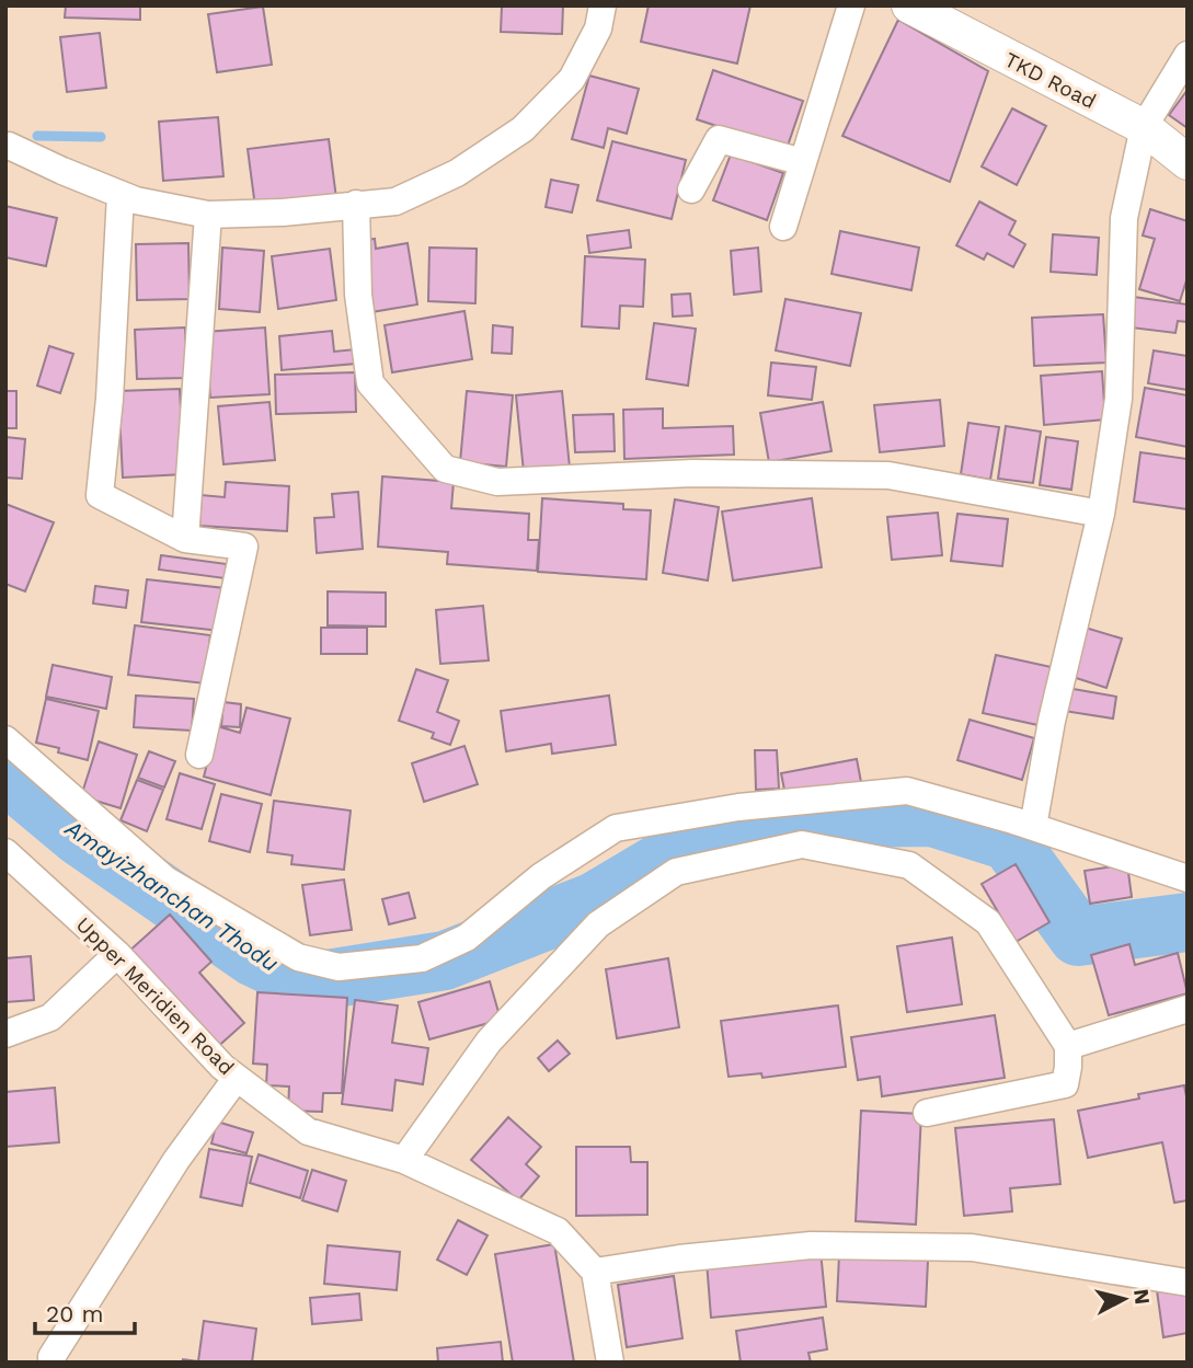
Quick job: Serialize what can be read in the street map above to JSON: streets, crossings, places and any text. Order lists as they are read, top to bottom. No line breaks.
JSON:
{"streets":{"street":["TKD Road","Upper Meridien Road"]},"water":["Amayizhanchan Thodu"],"scale_bar":"20 m","north":"right"}
